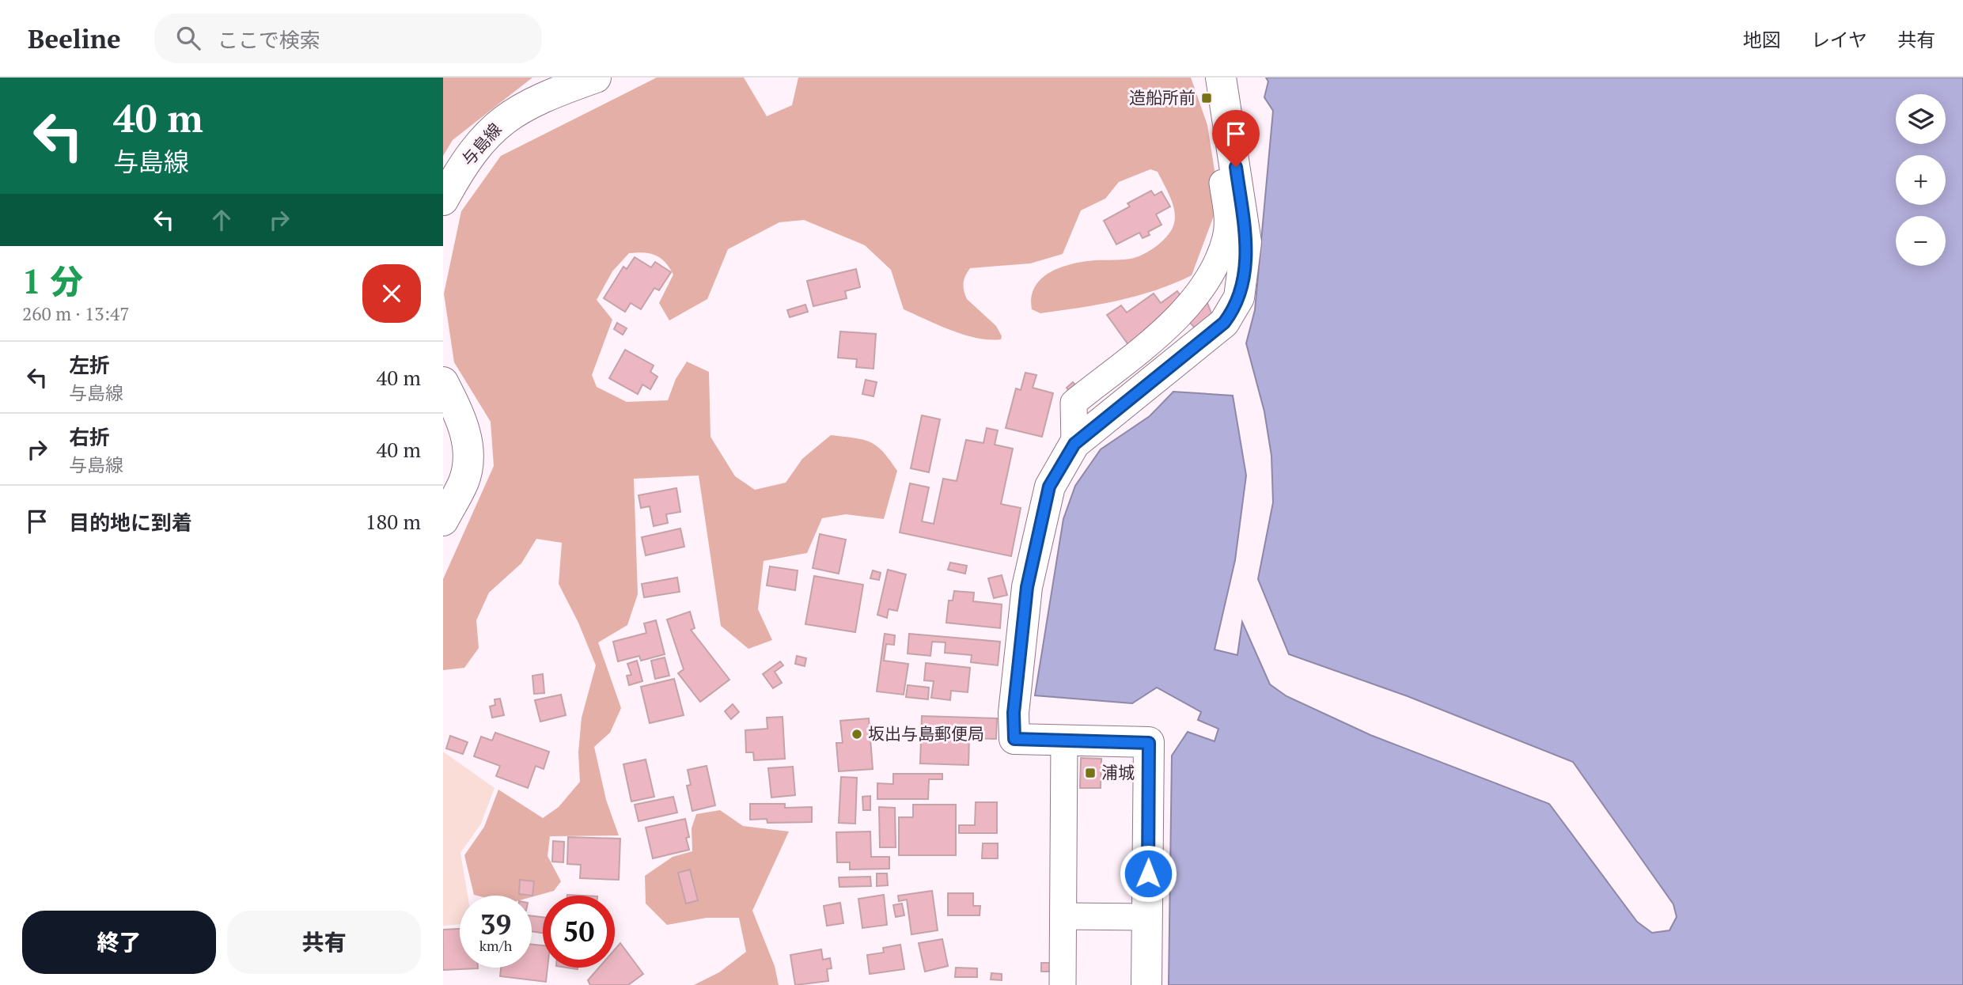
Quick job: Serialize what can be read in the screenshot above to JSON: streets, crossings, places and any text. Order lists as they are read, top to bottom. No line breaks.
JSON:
{"streets":{"main road":["与島線"]},"places":{"transit":["造船所前","浦城"],"other":["坂出与島郵便局"]},"page":{"header":"Beeline","search":"ここで検索","nav":["地図","レイヤ","共有"],"turn":["40 m","与島線"],"map_buttons":["+","−"],"heading":["1 分","260 m · 13:47"],"list":[{"name":"左折","note":"与島線","value":"40 m"},{"name":"右折","note":"与島線","value":"40 m"},{"name":"目的地に到着","value":"180 m"}],"speed":"39 km/h","limit":"50","buttons":["終了","共有"]}}
